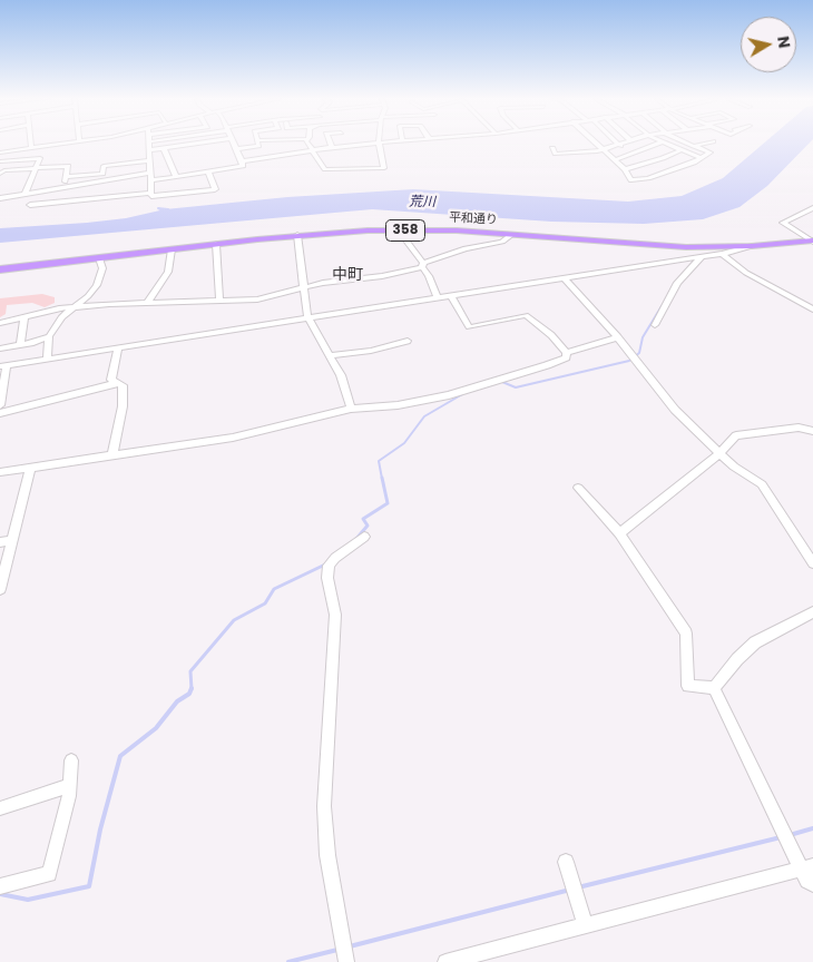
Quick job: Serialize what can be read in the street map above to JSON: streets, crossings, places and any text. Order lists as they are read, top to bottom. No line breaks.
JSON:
{"streets":{"highway":["平和通り","358"]},"districts":["中町"],"water":["荒川"],"north":"right"}
